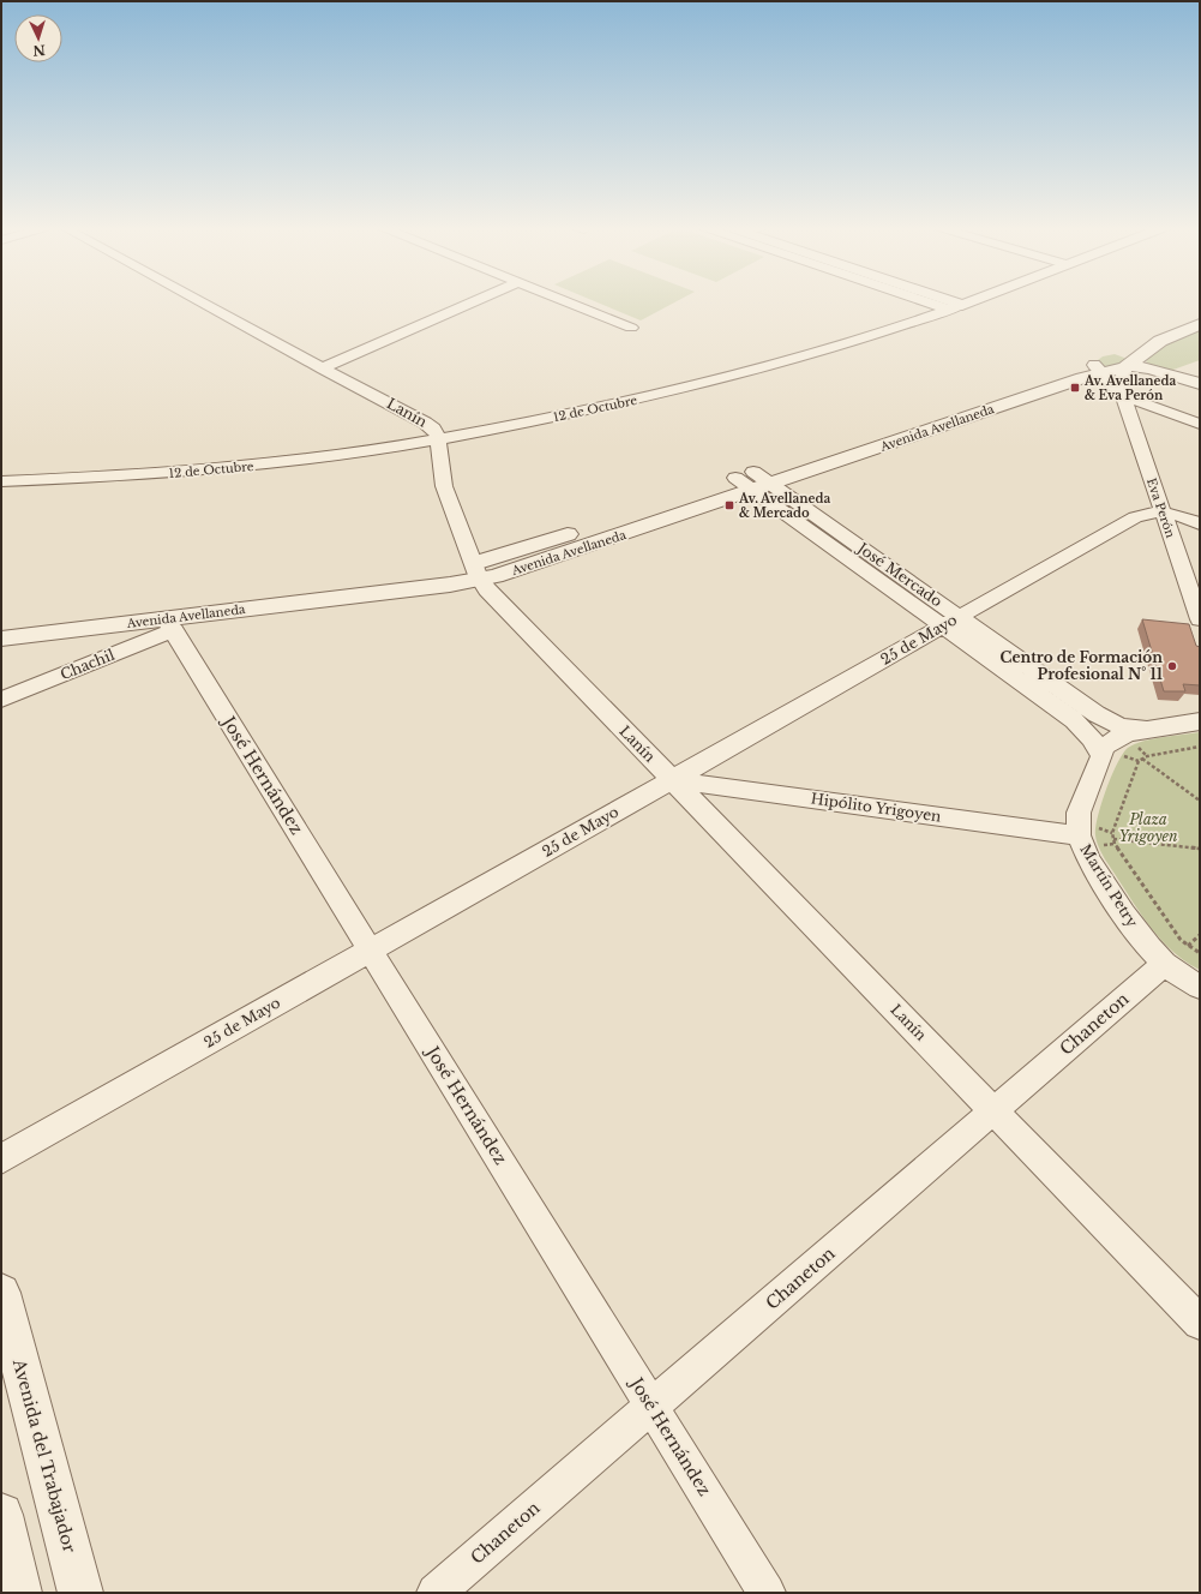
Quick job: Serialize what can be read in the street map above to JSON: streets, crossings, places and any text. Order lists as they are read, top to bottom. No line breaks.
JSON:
{"streets":{"street":["12 de Octubre","Lanín","Avenida Avellaneda","Eva Perón","José Mercado","25 de Mayo","Chachil","José Hernández","Hipólito Yrigoyen","Martín Petry","Chaneton","Avenida del Trabajador"]},"crossings":[["12 de Octubre","Lanín"],["Lanín","Avenida Avellaneda"],["Lanín","25 de Mayo"],["Lanín","Hipólito Yrigoyen"],["Lanín","Chaneton"],["Avenida Avellaneda","Eva Perón"],["Avenida Avellaneda","José Mercado"],["Avenida Avellaneda","Chachil"],["Avenida Avellaneda","José Hernández"],["Eva Perón","25 de Mayo"],["José Mercado","25 de Mayo"],["José Mercado","Martín Petry"],["25 de Mayo","José Hernández"],["25 de Mayo","Hipólito Yrigoyen"],["Chachil","José Hernández"],["José Hernández","Chaneton"],["Hipólito Yrigoyen","Martín Petry"],["Martín Petry","Chaneton"]],"parks":["Plaza Yrigoyen"],"places":{"transit":["Av. Avellaneda & Eva Perón","Av. Avellaneda & Mercado"],"other":["Centro de Formación Profesional N° 11"]},"north":"bottom"}
